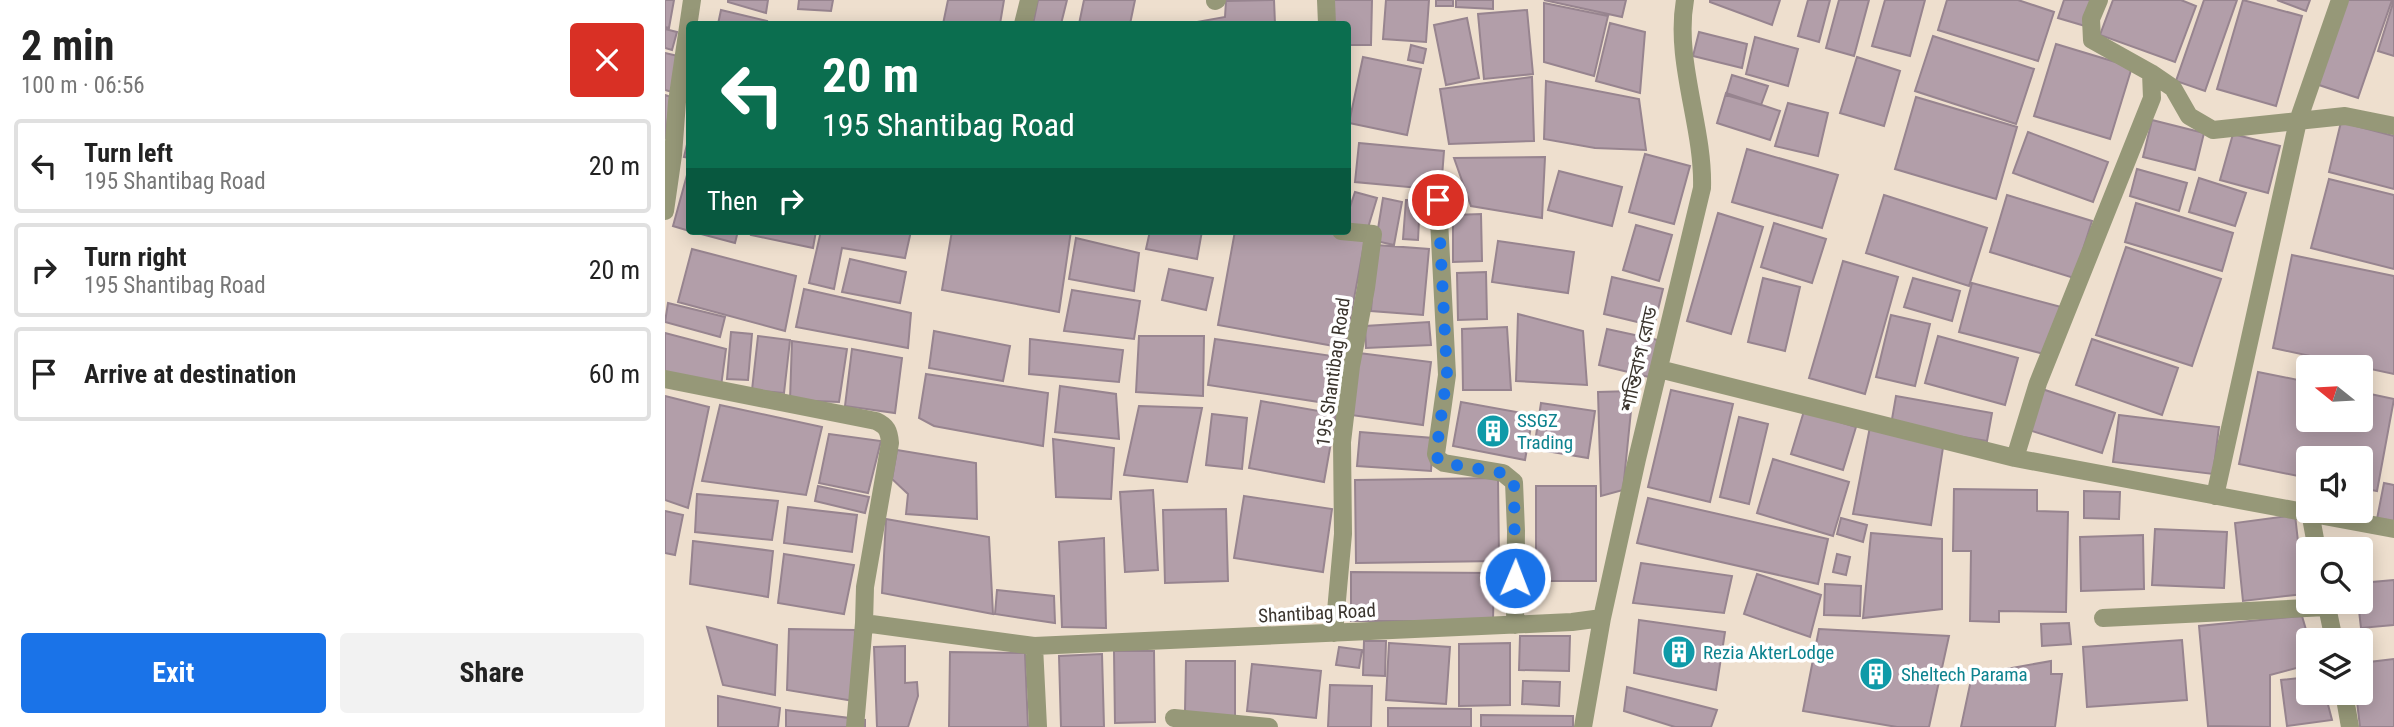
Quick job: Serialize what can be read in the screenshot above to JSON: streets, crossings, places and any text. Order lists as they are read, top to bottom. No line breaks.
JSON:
{"streets":{"street":["শান্তিবাগ রোড","195 Shantibag Road","Shantibag Road"]},"crossings":[["শান্তিবাগ রোড","Shantibag Road"],["195 Shantibag Road","Shantibag Road"]],"places":{"building":["SSGZ Trading","Rezia AkterLodge","Sheltech Parama"]},"north":"left","page":{"heading":["2 min","100 m · 06:56"],"turn":["20 m","195 Shantibag Road"],"list":[{"name":"Turn left","note":"195 Shantibag Road","value":"20 m"},{"name":"Turn right","note":"195 Shantibag Road","value":"20 m"},{"name":"Arrive at destination","value":"60 m"}],"then":"Then","buttons":["Exit","Share"]}}
